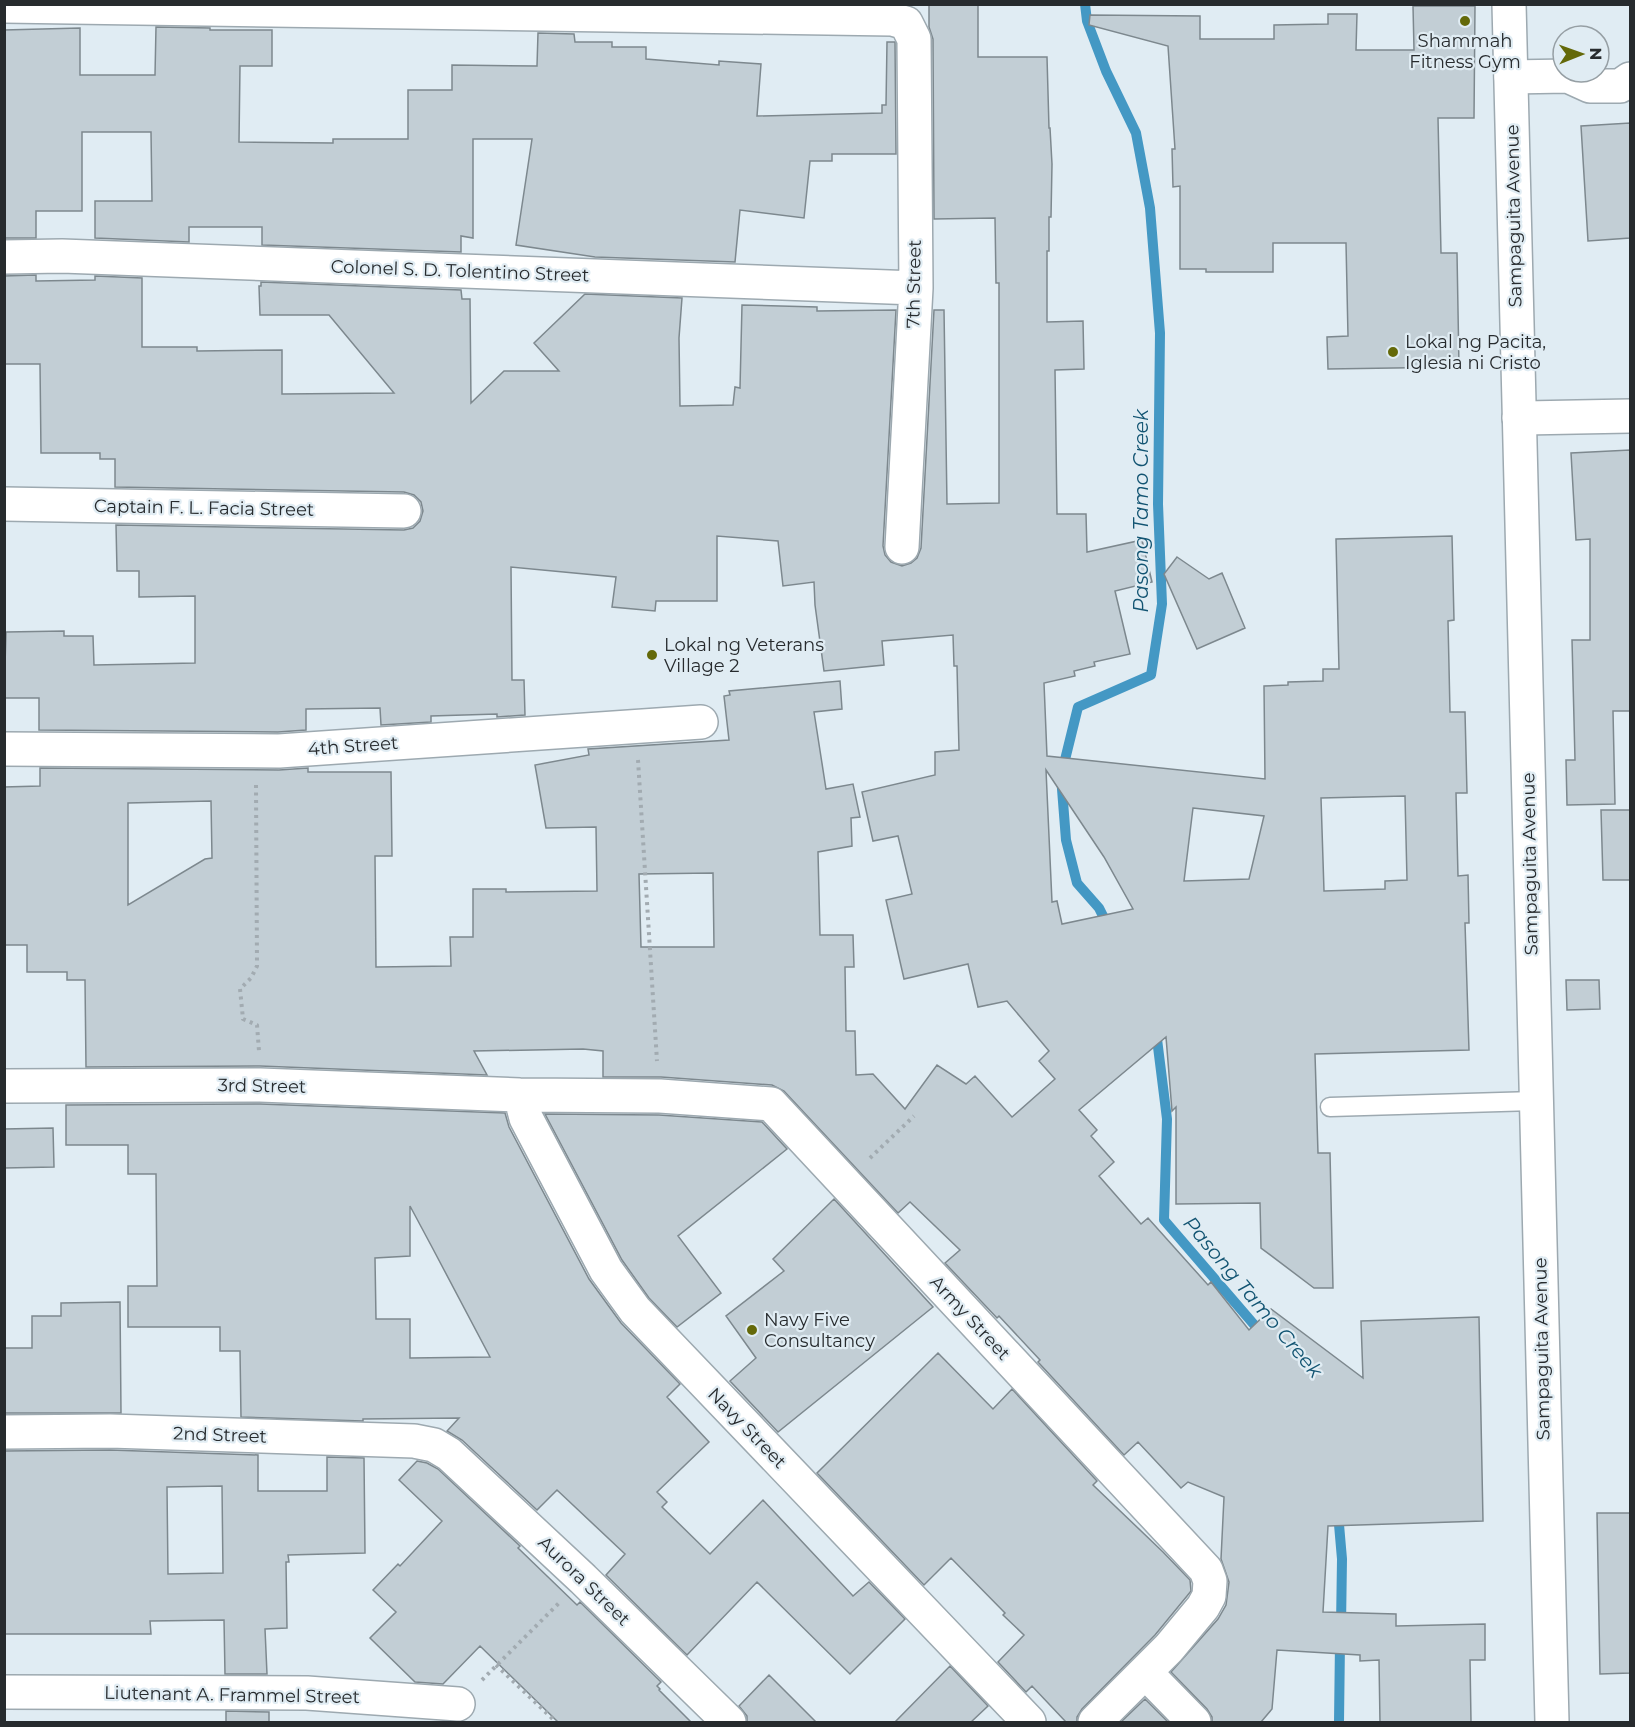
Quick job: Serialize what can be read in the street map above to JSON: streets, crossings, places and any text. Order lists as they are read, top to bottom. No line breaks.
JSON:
{"streets":{"street":["Sampaguita Avenue","Colonel S. D. Tolentino Street","7th Street","Captain F. L. Facia Street","4th Street","3rd Street","Army Street","Navy Street","2nd Street","Aurora Street","Liutenant A. Frammel Street"]},"crossings":[["Colonel S. D. Tolentino Street","7th Street"],["3rd Street","Army Street"],["3rd Street","Navy Street"],["Army Street","Navy Street"],["2nd Street","Aurora Street"]],"water":["Pasong Tamo Creek"],"places":["Shammah Fitness Gym","Lokal ng Pacita, Iglesia ni Cristo","Lokal ng Veterans Village 2","Navy Five Consultancy"],"north":"right"}
